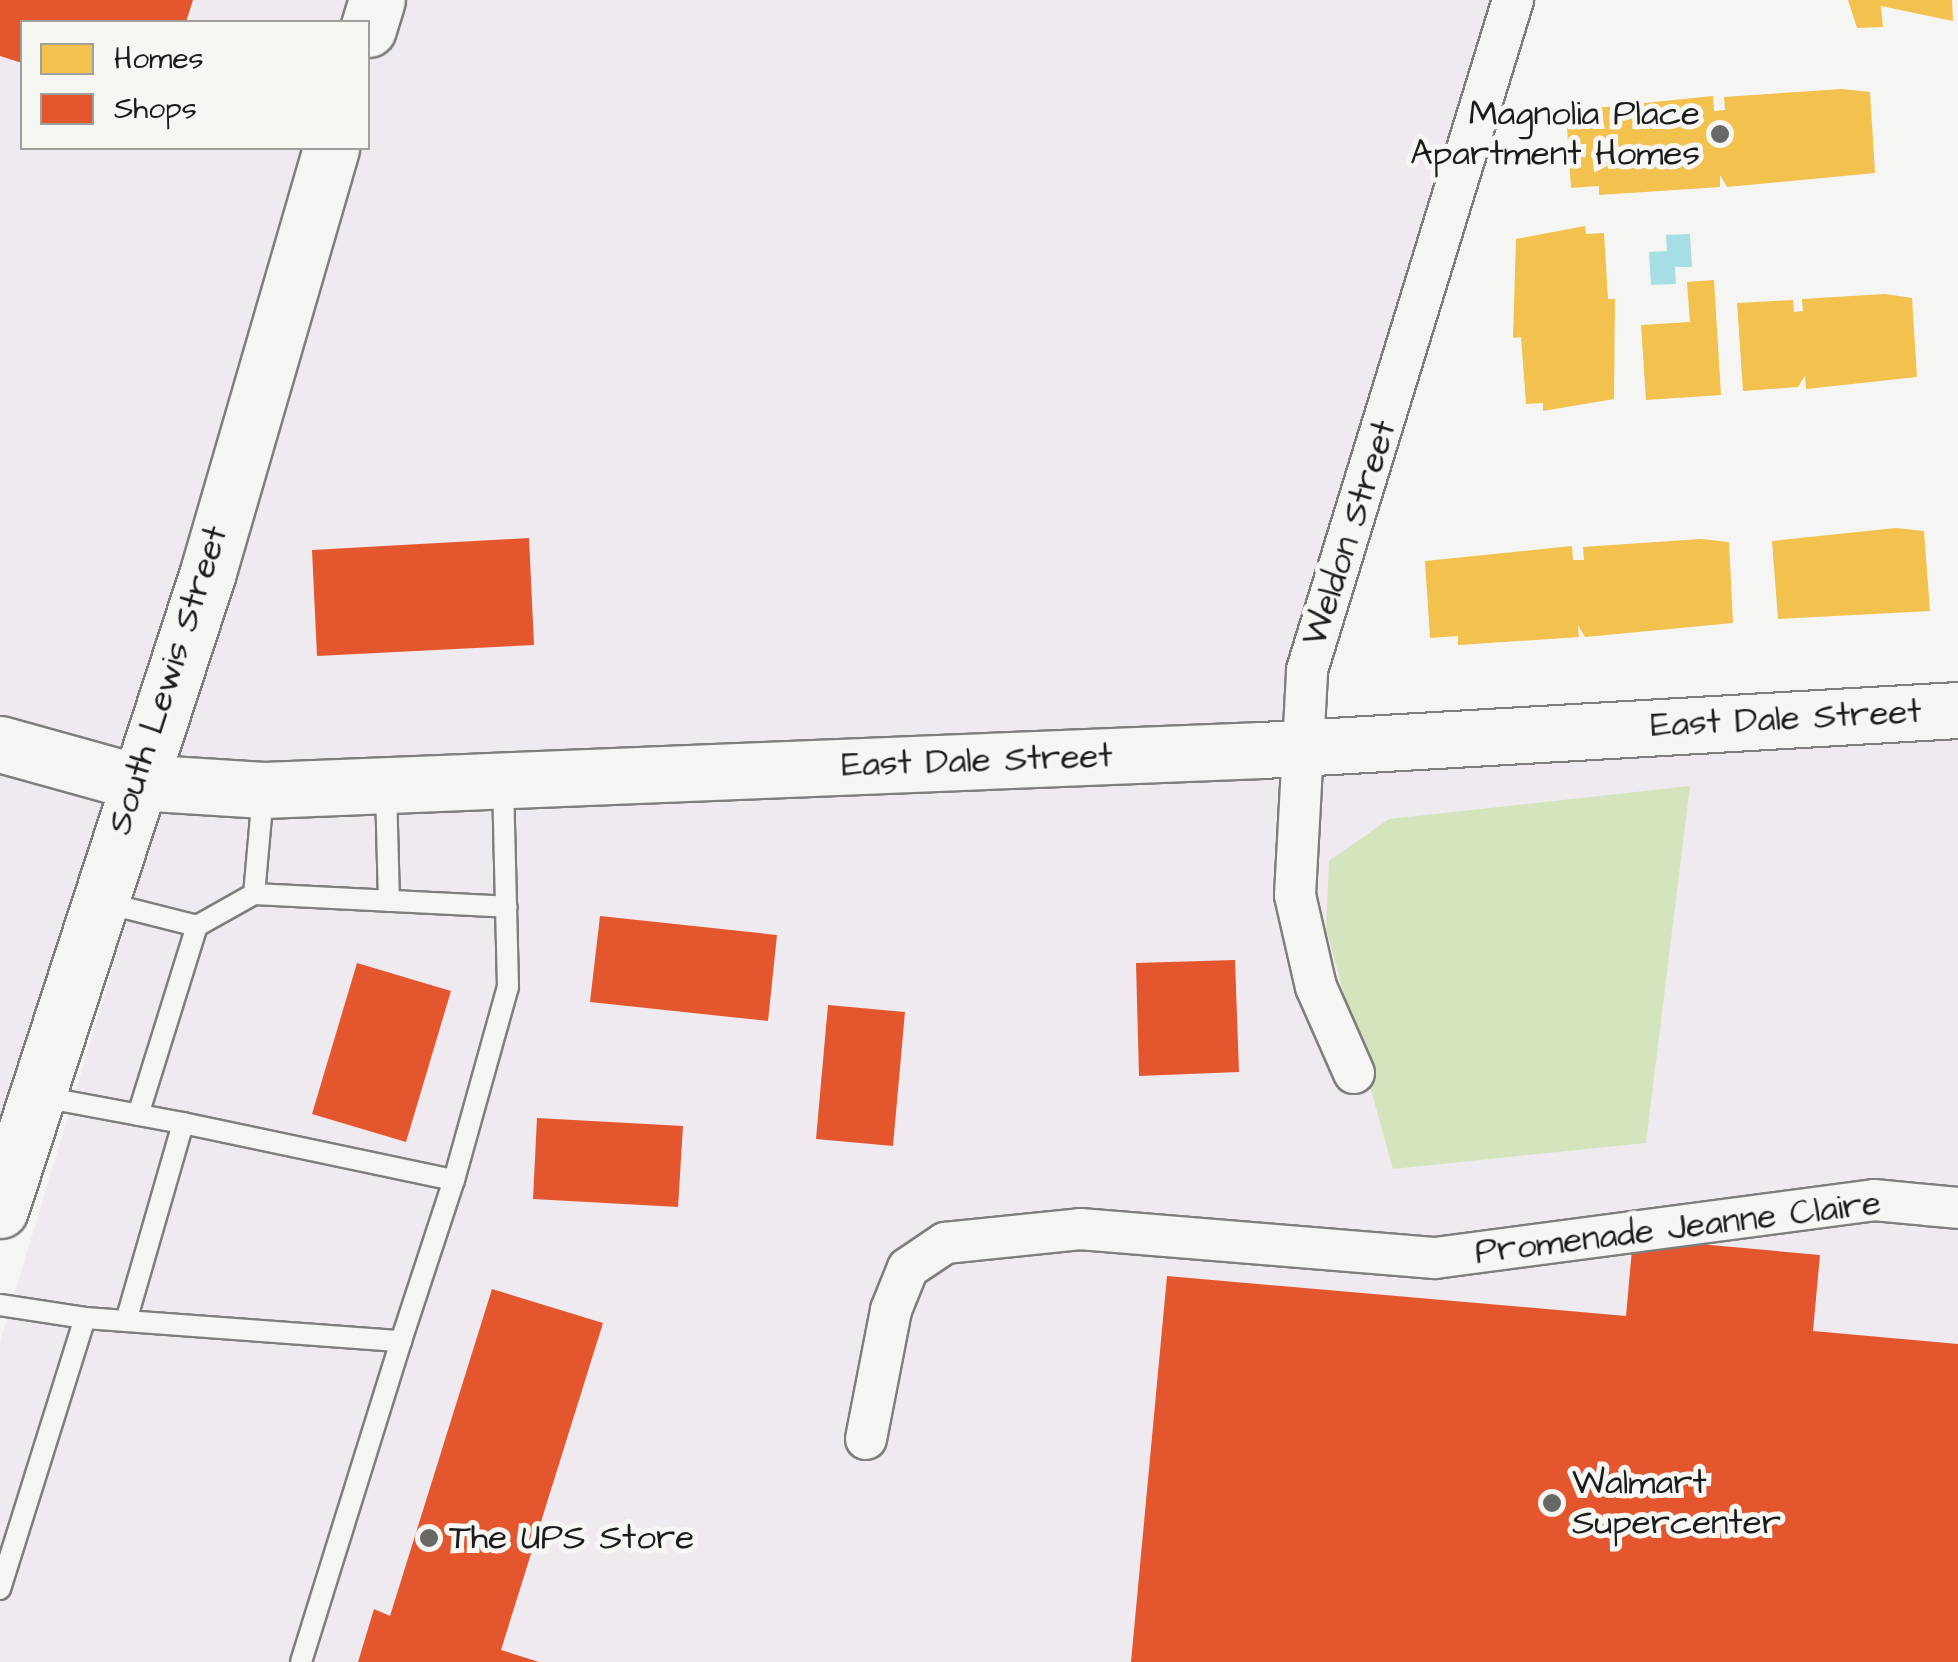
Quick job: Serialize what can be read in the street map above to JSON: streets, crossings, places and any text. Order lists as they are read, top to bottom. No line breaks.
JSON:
{"streets":{"street":["Weldon Street","South Lewis Street","East Dale Street","Promenade Jeanne Claire"]},"crossings":[["Weldon Street","East Dale Street"],["South Lewis Street","East Dale Street"]],"places":["Magnolia Place Apartment Homes","Walmart Supercenter","The UPS Store"],"legend":["Homes","Shops"]}
